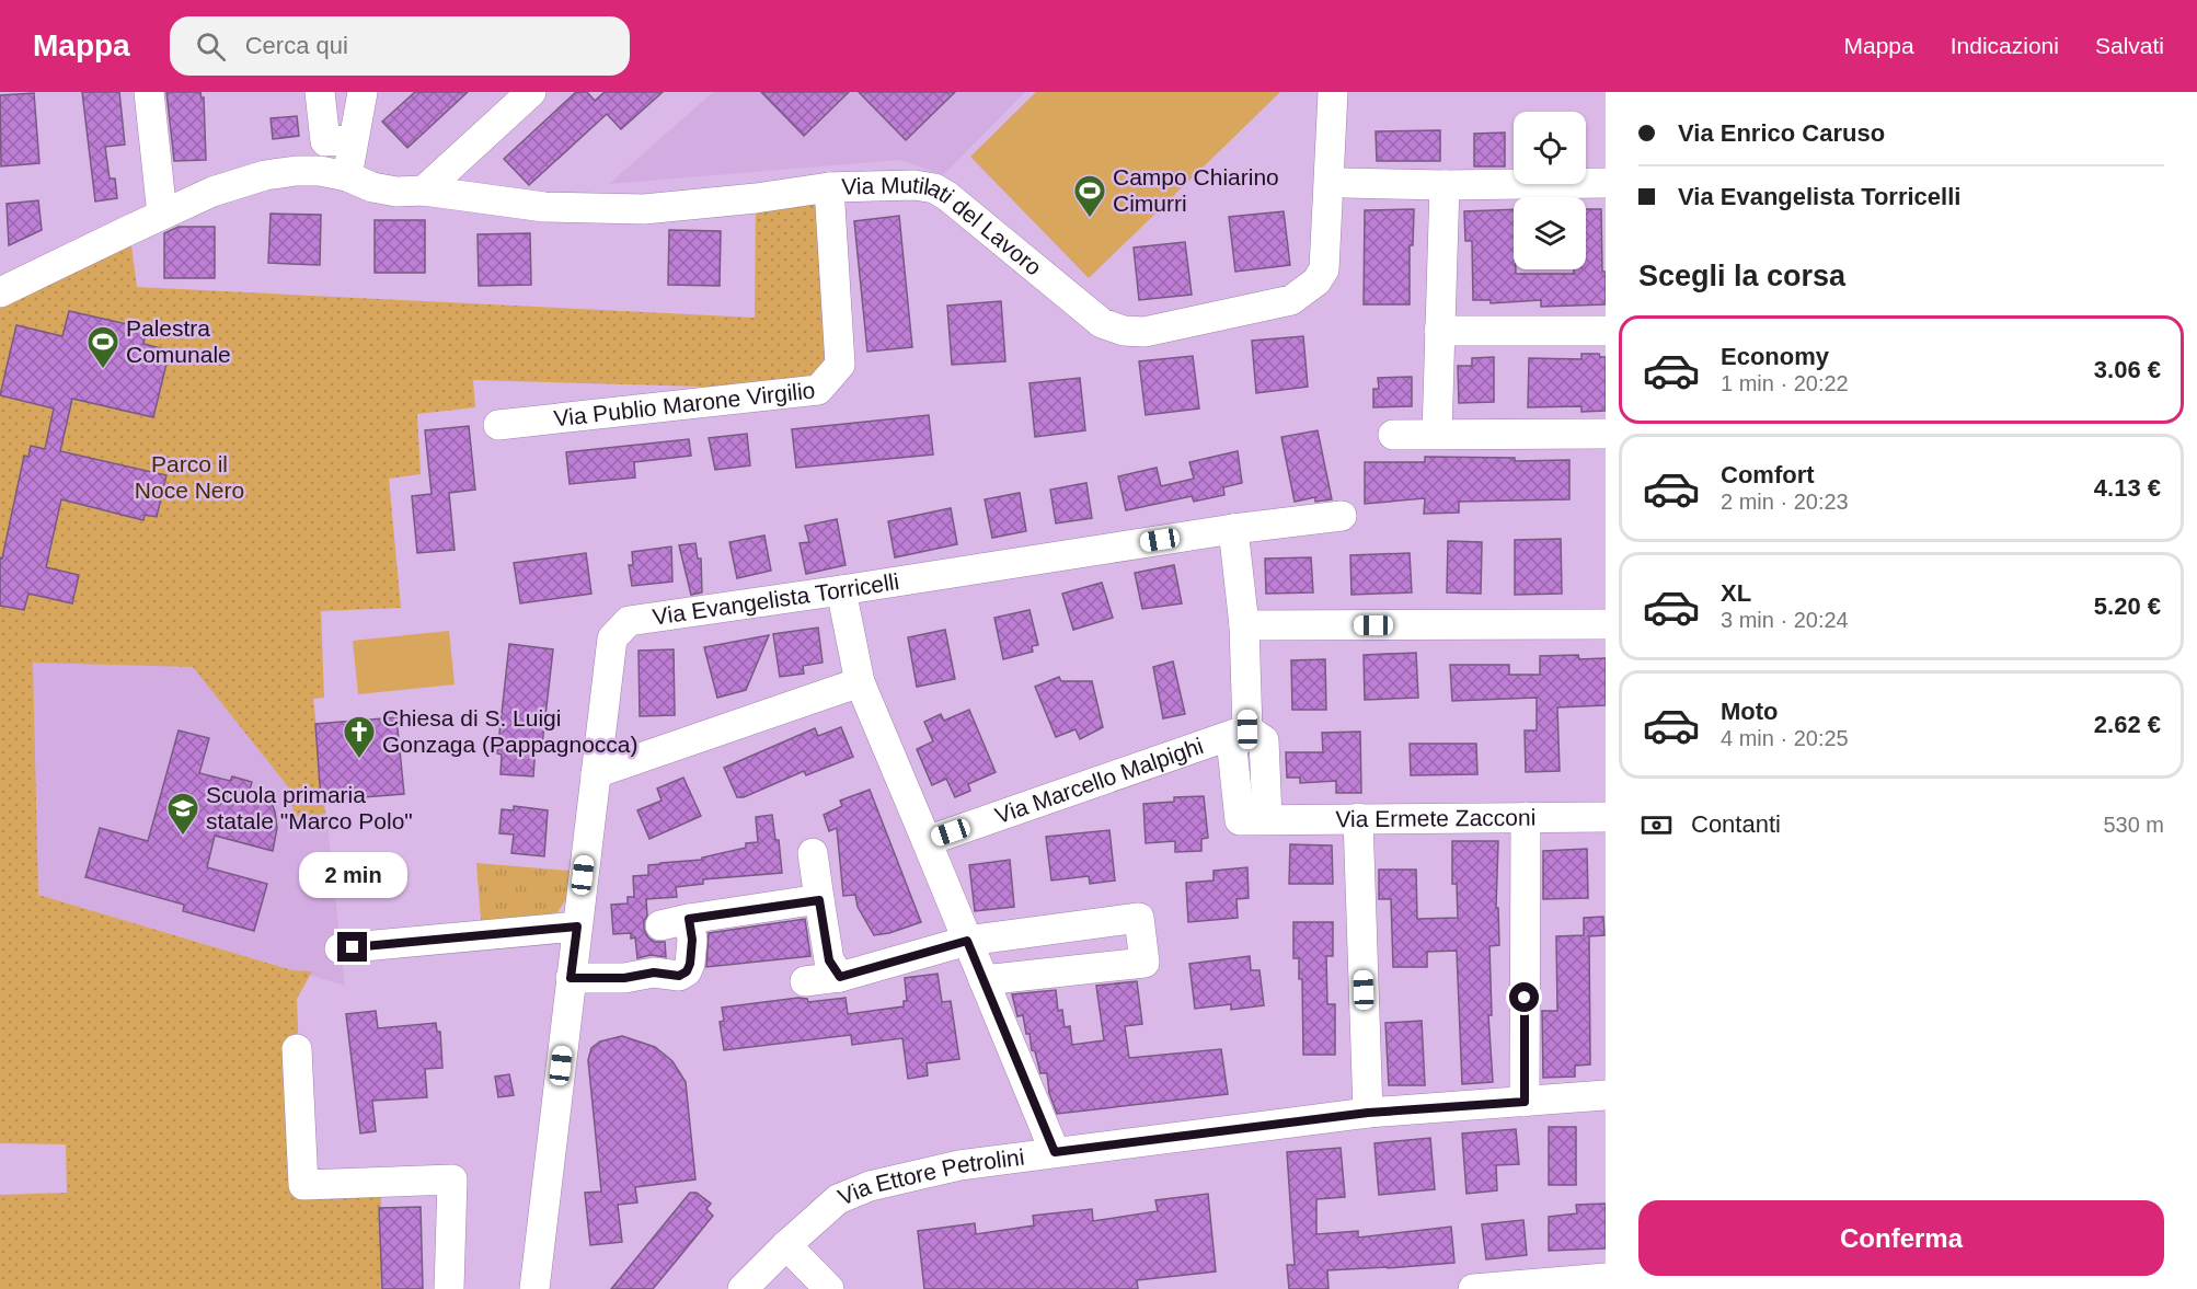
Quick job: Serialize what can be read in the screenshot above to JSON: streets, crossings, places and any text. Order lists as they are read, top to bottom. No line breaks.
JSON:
{"streets":{"street":["Via Mutilati del Lavoro","Via Publio Marone Virgilio","Via Evangelista Torricelli","Via Marcello Malpighi","Via Ermete Zacconi","Via Ettore Petrolini"]},"crossings":[["Via Mutilati del Lavoro","Via Publio Marone Virgilio"],["Via Marcello Malpighi","Via Ermete Zacconi"]],"parks":["Parco il Noce Nero"],"places":{"sports":["Campo Chiarino Cimurri","Palestra Comunale"],"church":["Chiesa di S. Luigi Gonzaga (Pappagnocca)"],"school or university":["Scuola primaria statale \"Marco Polo\""]},"page":{"header":"Mappa","search":"Cerca qui","nav":["Mappa","Indicazioni","Salvati"],"banner":["Via Enrico Caruso","Via Evangelista Torricelli"],"heading":"Scegli la corsa","list":[{"name":"Economy","note":"1 min · 20:22","value":"3.06 €"},{"name":"Comfort","note":"2 min · 20:23","value":"4.13 €"},{"name":"XL","note":"3 min · 20:24","value":"5.20 €"},{"name":"Moto","note":"4 min · 20:25","value":"2.62 €"}],"pay":["Contanti","530 m"],"bubble":"2 min","buttons":"Conferma"}}
